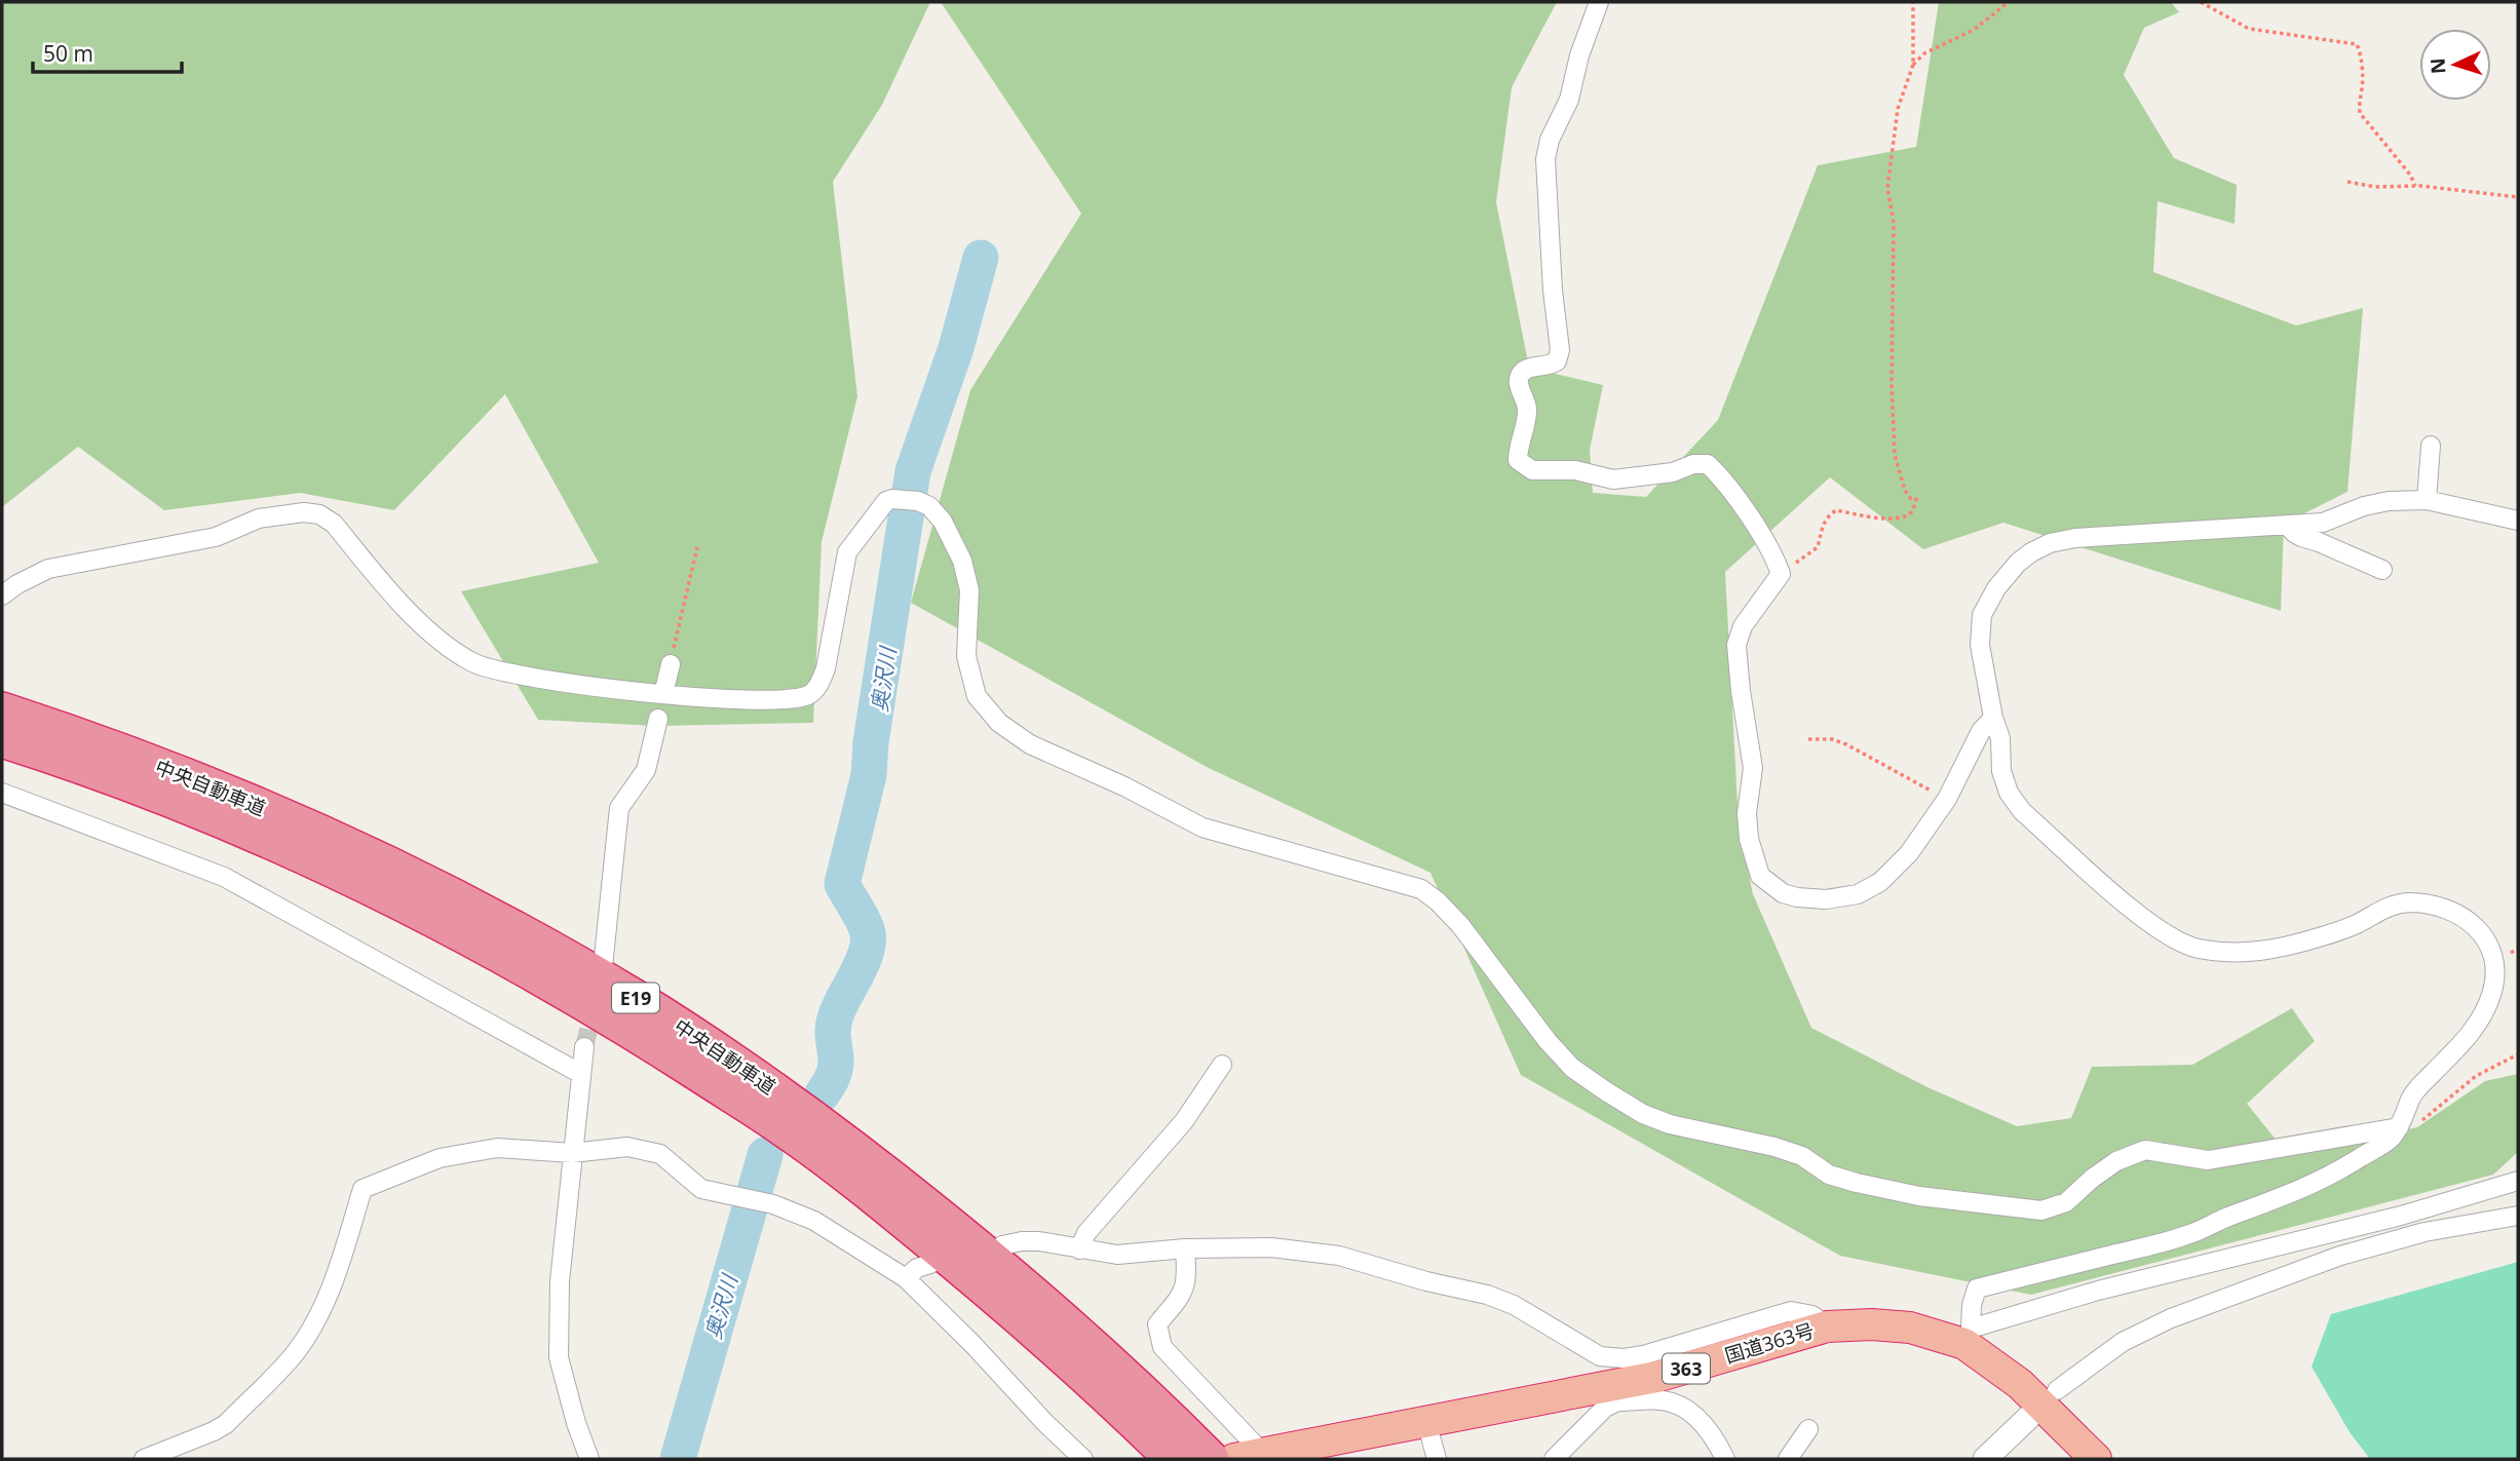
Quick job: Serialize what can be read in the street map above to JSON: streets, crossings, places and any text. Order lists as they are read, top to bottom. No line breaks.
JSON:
{"streets":{"highway":["中央自動車道","E19","国道363号","363"]},"water":["奥沢川"],"scale_bar":"50 m","north":"left"}
